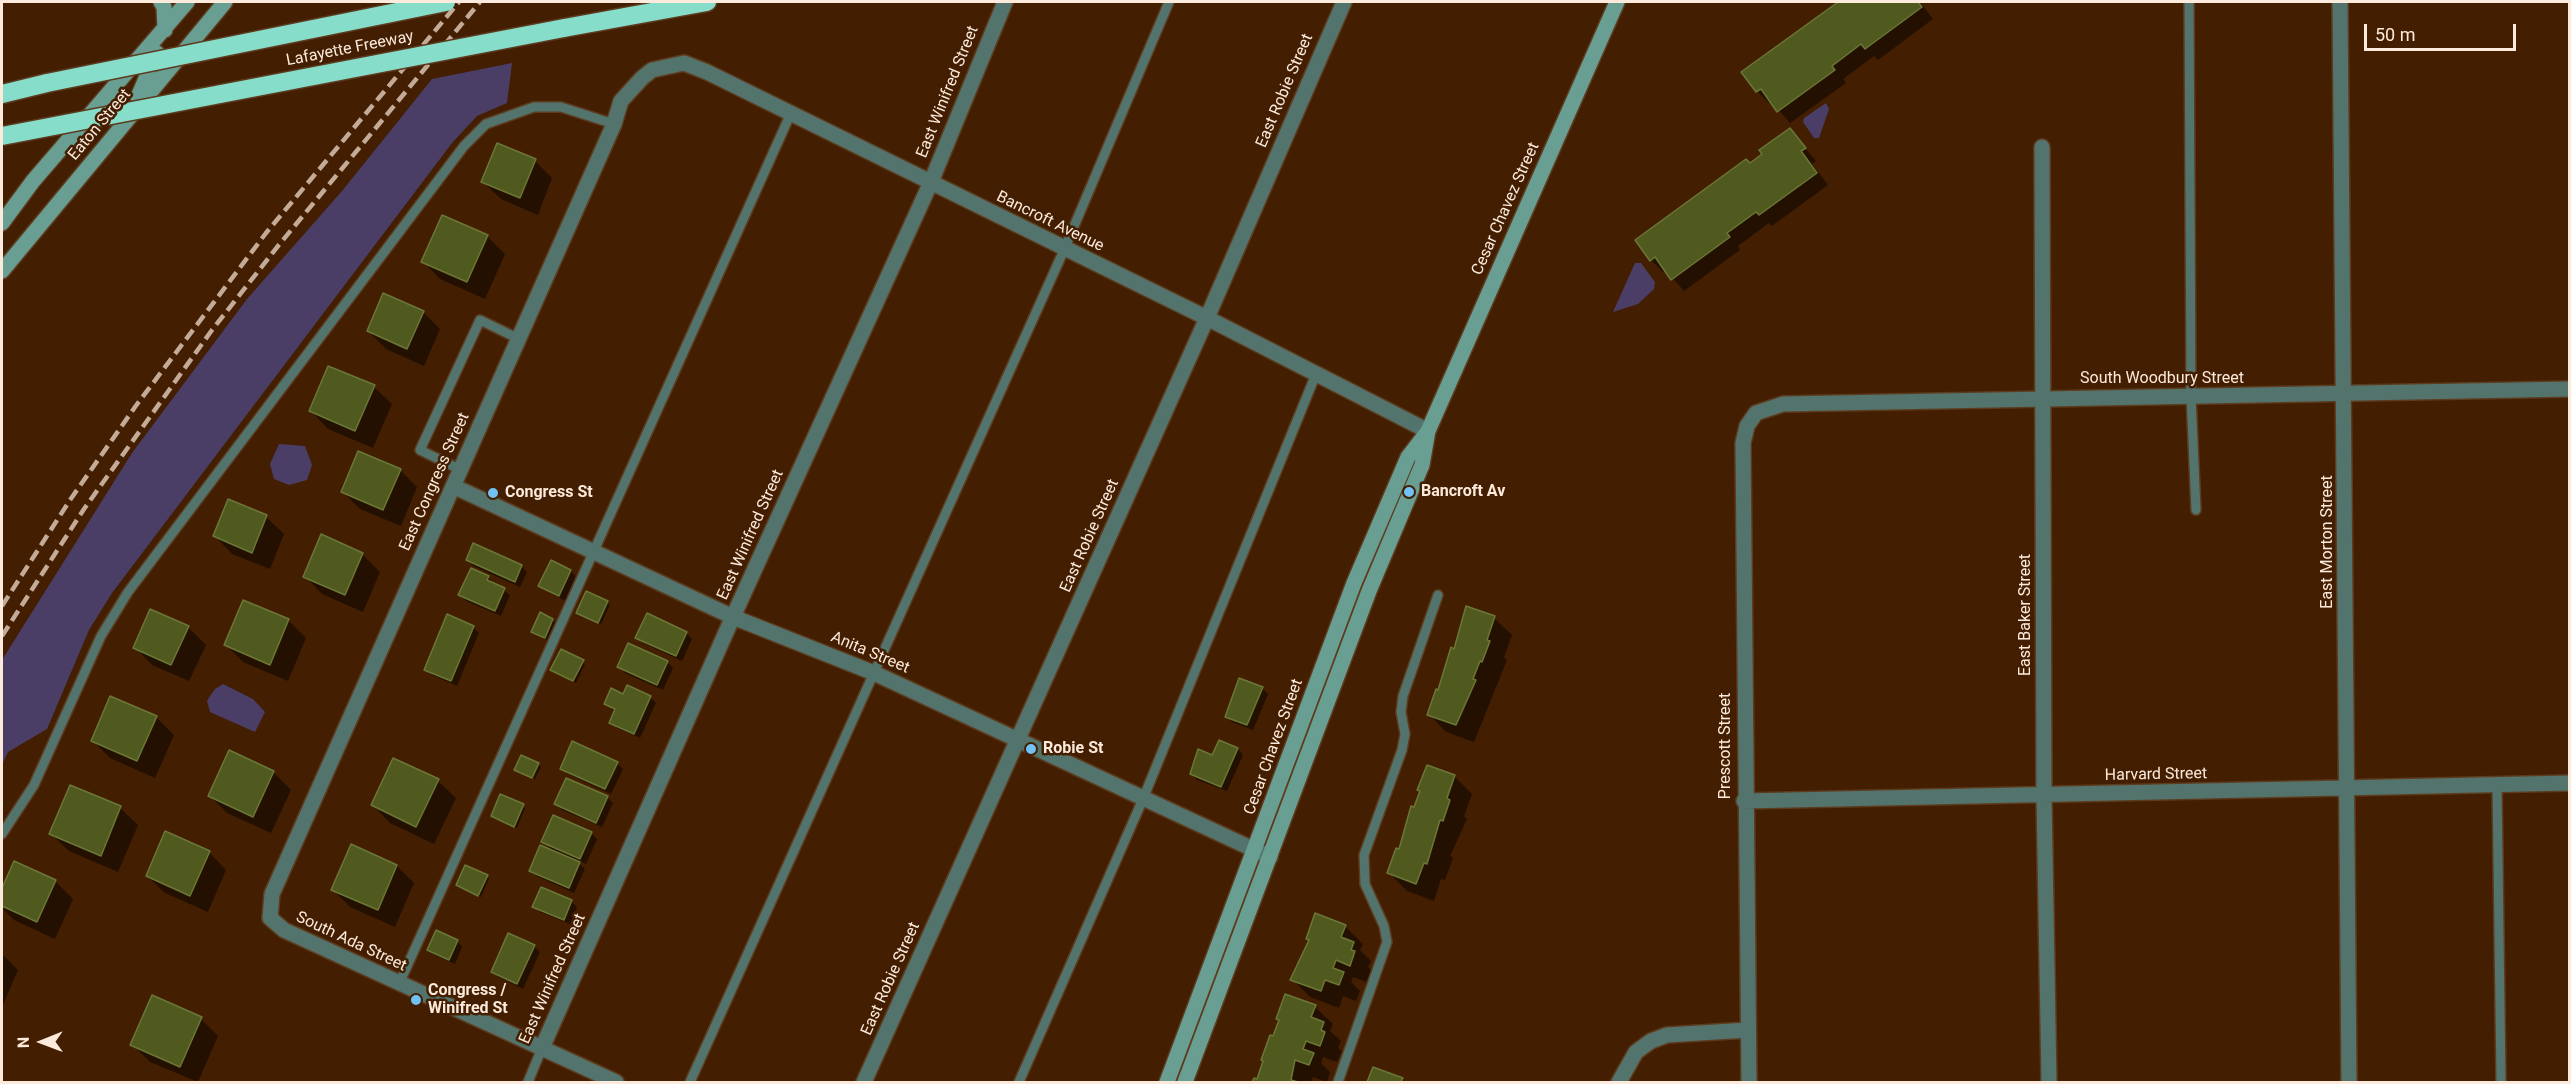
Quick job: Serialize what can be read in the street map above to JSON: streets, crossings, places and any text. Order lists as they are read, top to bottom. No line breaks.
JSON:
{"streets":{"highway":["Lafayette Freeway"],"main road":["Eaton Street","Cesar Chavez Street"],"street":["East Robie Street","East Winifred Street","Bancroft Avenue","South Woodbury Street","East Congress Street","East Morton Street","East Baker Street","Anita Street","Prescott Street","Harvard Street","South Ada Street"]},"crossings":[["East Robie Street","Bancroft Avenue"],["East Robie Street","Anita Street"],["East Winifred Street","Bancroft Avenue"],["East Winifred Street","Anita Street"],["East Winifred Street","South Ada Street"],["Cesar Chavez Street","Bancroft Avenue"],["Cesar Chavez Street","Anita Street"],["Bancroft Avenue","East Congress Street"],["South Woodbury Street","East Morton Street"],["South Woodbury Street","East Baker Street"],["South Woodbury Street","Prescott Street"],["East Congress Street","Anita Street"],["East Congress Street","South Ada Street"],["East Morton Street","Harvard Street"],["East Baker Street","Harvard Street"],["Prescott Street","Harvard Street"]],"places":["Bancroft Av","Congress St","Robie St","Congress / Winifred St"],"scale_bar":"50 m","north":"left"}
